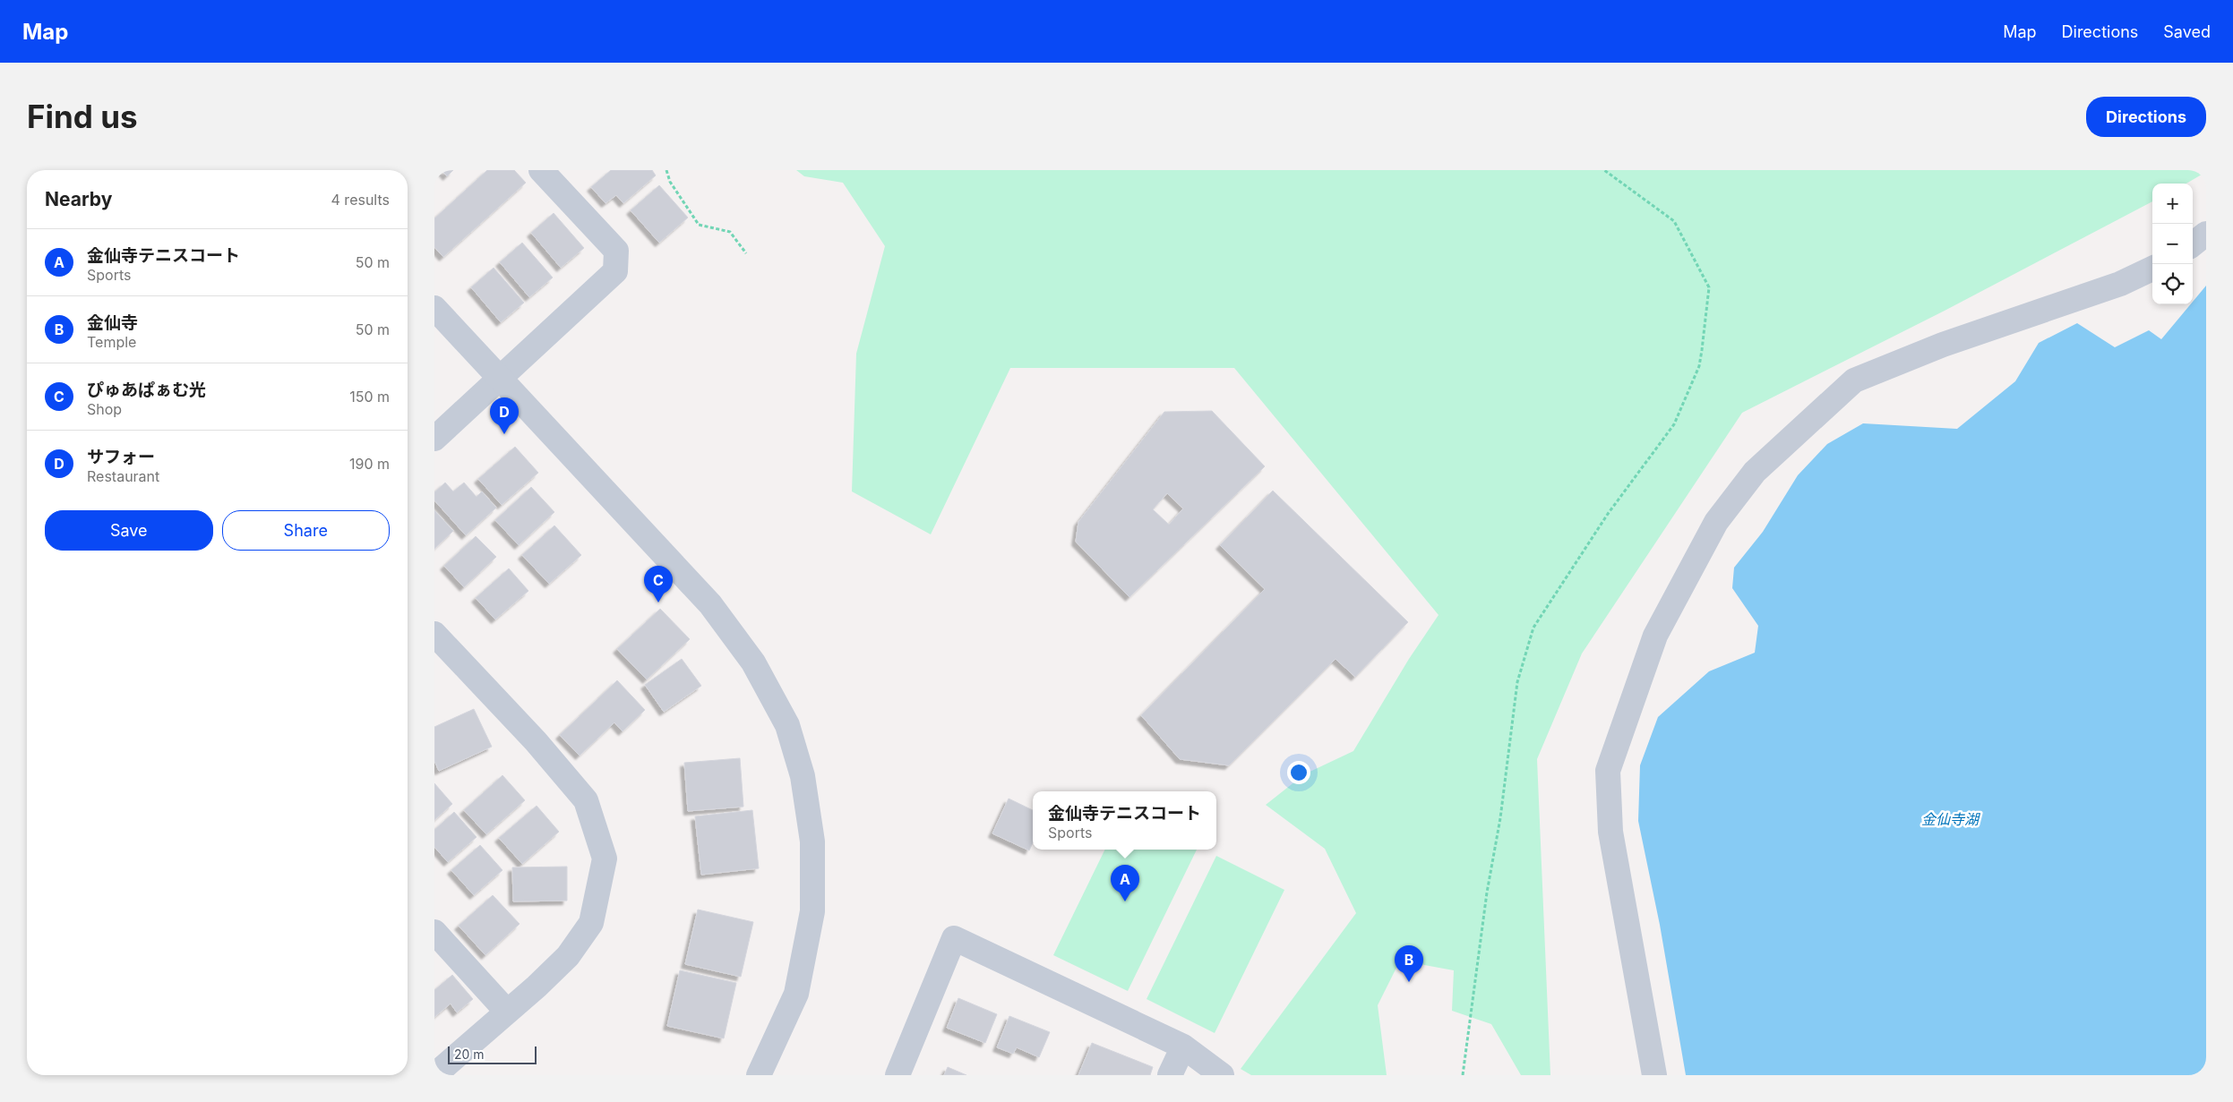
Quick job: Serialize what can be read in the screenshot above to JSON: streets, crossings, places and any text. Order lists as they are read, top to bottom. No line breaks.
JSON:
{"water":["金仙寺湖"],"scale_bar":"20 m","page":{"header":"Map","nav":["Map","Directions","Saved"],"buttons":["Directions",["Save","Share"]],"title":"Find us","heading":["Nearby","4 results"],"map_buttons":["+","−"],"list":[{"mark":"A","name":"金仙寺テニスコート","note":"Sports","value":"50 m"},{"mark":"B","name":"金仙寺","note":"Temple","value":"50 m"},{"mark":"C","name":"ぴゅあぱぁむ光","note":"Shop","value":"150 m"},{"mark":"D","name":"サフォー","note":"Restaurant","value":"190 m"}],"pins":["D","C","A","B"],"popup":["金仙寺テニスコート","Sports"],"scale":"20 m"}}
